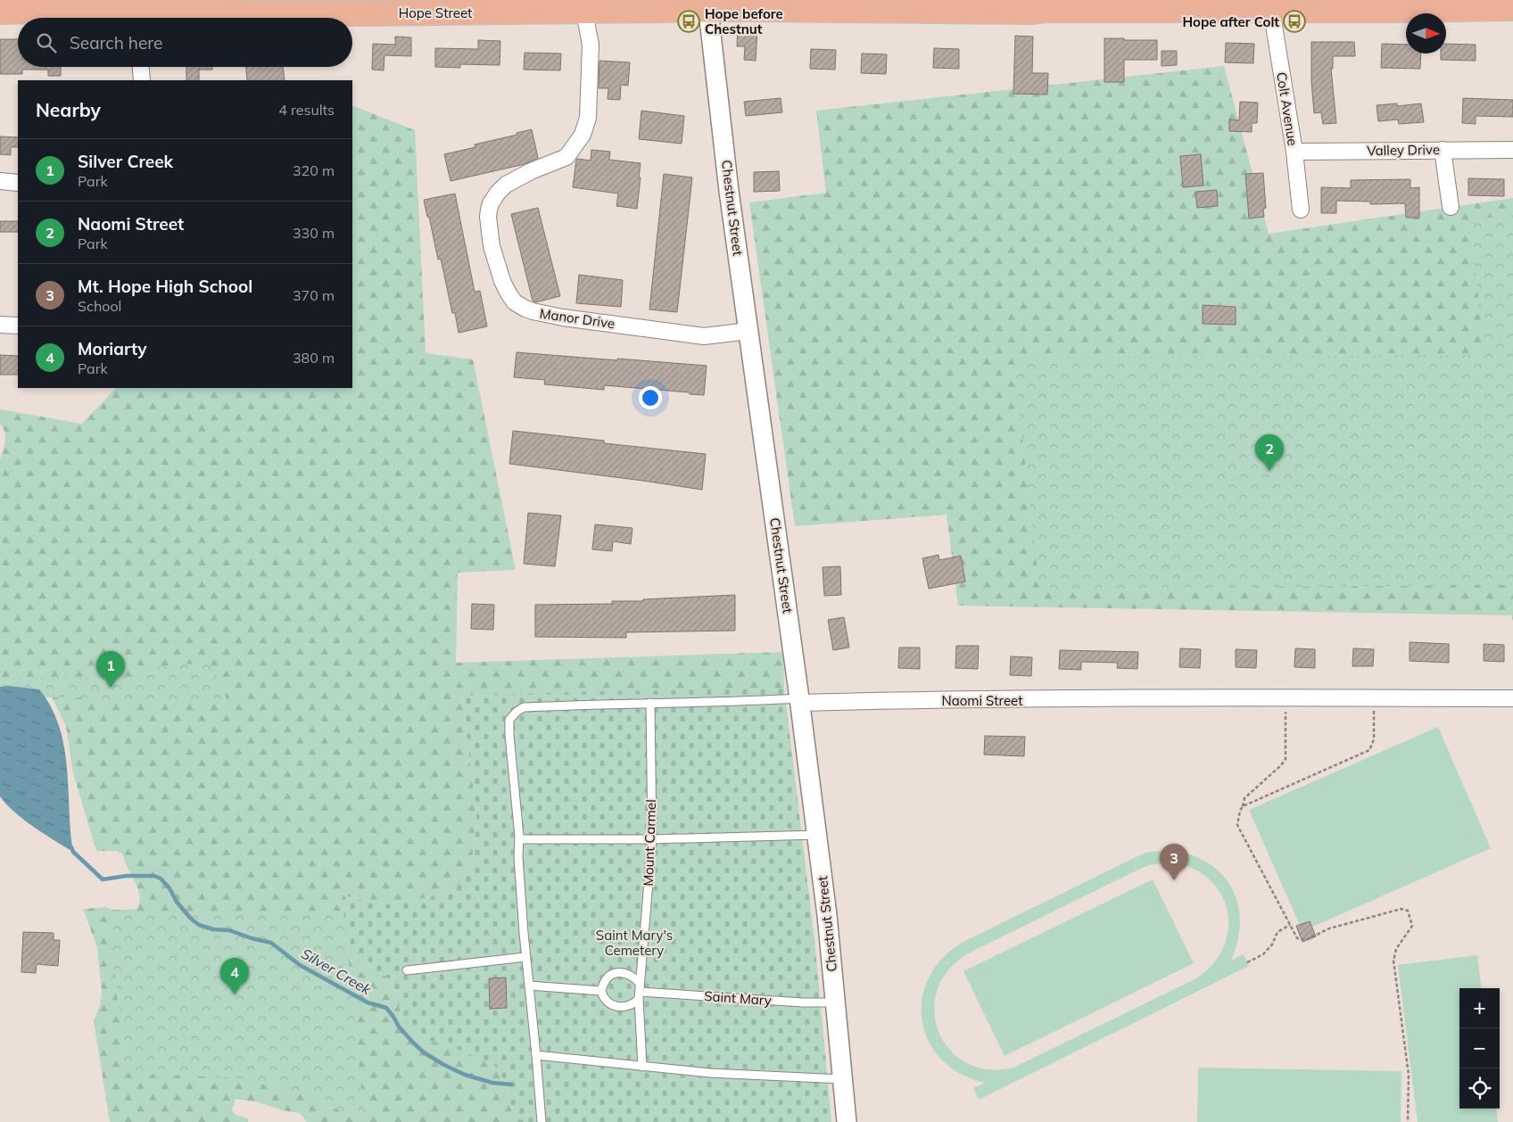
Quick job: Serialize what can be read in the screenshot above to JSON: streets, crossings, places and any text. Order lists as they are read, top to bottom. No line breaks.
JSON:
{"streets":{"main road":["Hope Street"],"street":["Colt Avenue","Valley Drive","Chestnut Street","Manor Drive","Naomi Street"],"lane":["Mount Carmel","Saint Mary"]},"crossings":[["Hope Street","Colt Avenue"],["Hope Street","Chestnut Street"],["Hope Street","Manor Drive"],["Colt Avenue","Valley Drive"],["Chestnut Street","Manor Drive"],["Chestnut Street","Naomi Street"],["Chestnut Street","Saint Mary"],["Mount Carmel","Saint Mary"]],"water":["Silver Creek"],"parks":["Saint Mary's Cemetery"],"places":{"bus stop":["Hope before Chestnut","Hope after Colt"]},"north":"right","page":{"search":"Search here","heading":["Nearby","4 results"],"list":[{"mark":"1","name":"Silver Creek","note":"Park","value":"320 m"},{"mark":"2","name":"Naomi Street","note":"Park","value":"330 m"},{"mark":"3","name":"Mt. Hope High School","note":"School","value":"370 m"},{"mark":"4","name":"Moriarty","note":"Park","value":"380 m"}],"pins":["2","1","3","4"],"map_buttons":["+","−"]}}
